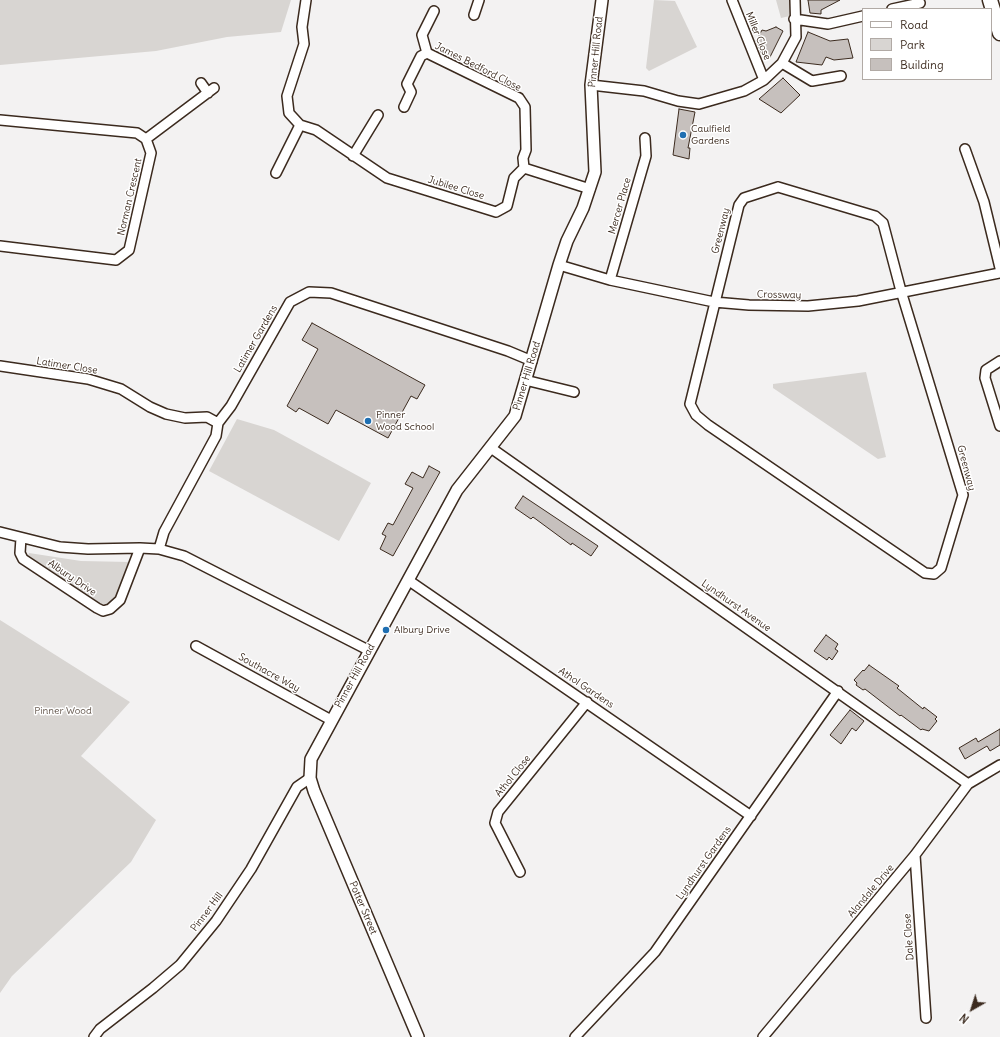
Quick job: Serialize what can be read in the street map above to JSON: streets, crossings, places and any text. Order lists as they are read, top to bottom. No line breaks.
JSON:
{"streets":{"street":["Miller Close","Pinner Hill Road","James Bedford Close","Jubilee Close","Norman Crescent","Mercer Place","Greenway","Crossway","Latimer Gardens","Latimer Close","Albury Drive","Lyndhurst Avenue","Southacre Way","Athol Gardens","Athol Close","Lyndhurst Gardens","Alandale Drive","Potter Street","Pinner Hill","Dale Close"]},"crossings":[["Pinner Hill Road","Crossway"],["Pinner Hill Road","Latimer Gardens"],["Pinner Hill Road","Albury Drive"],["Pinner Hill Road","Lyndhurst Avenue"],["Pinner Hill Road","Southacre Way"],["Pinner Hill Road","Athol Gardens"],["Pinner Hill Road","Potter Street"],["Pinner Hill Road","Pinner Hill"],["James Bedford Close","Jubilee Close"],["Mercer Place","Crossway"],["Greenway","Crossway"],["Latimer Gardens","Latimer Close"],["Latimer Gardens","Albury Drive"],["Lyndhurst Avenue","Lyndhurst Gardens"],["Lyndhurst Avenue","Alandale Drive"],["Athol Gardens","Athol Close"],["Athol Gardens","Lyndhurst Gardens"],["Alandale Drive","Dale Close"],["Potter Street","Pinner Hill"]],"parks":["Pinner Wood"],"places":["Caulfield Gardens","Pinner Wood School","Albury Drive"],"legend":["Road","Park","Building"],"north":"bottom left"}
